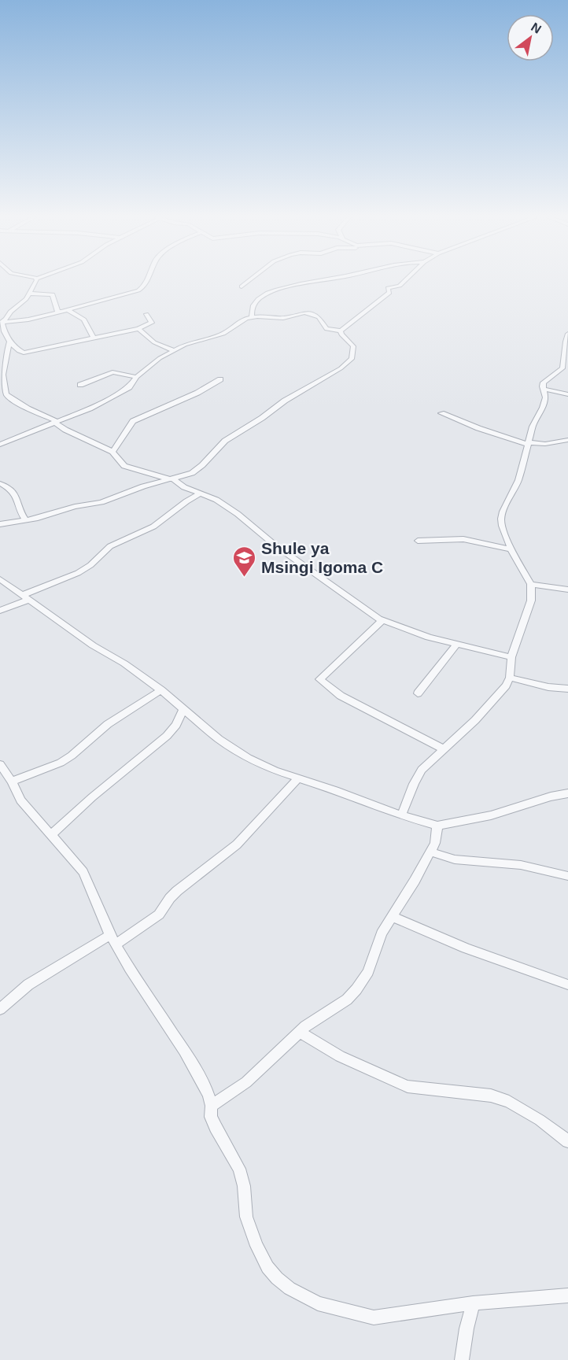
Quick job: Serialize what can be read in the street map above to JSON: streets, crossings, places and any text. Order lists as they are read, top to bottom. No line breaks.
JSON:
{"places":{"school or university":["Shule ya Msingi Igoma C"]},"north":"top right"}
